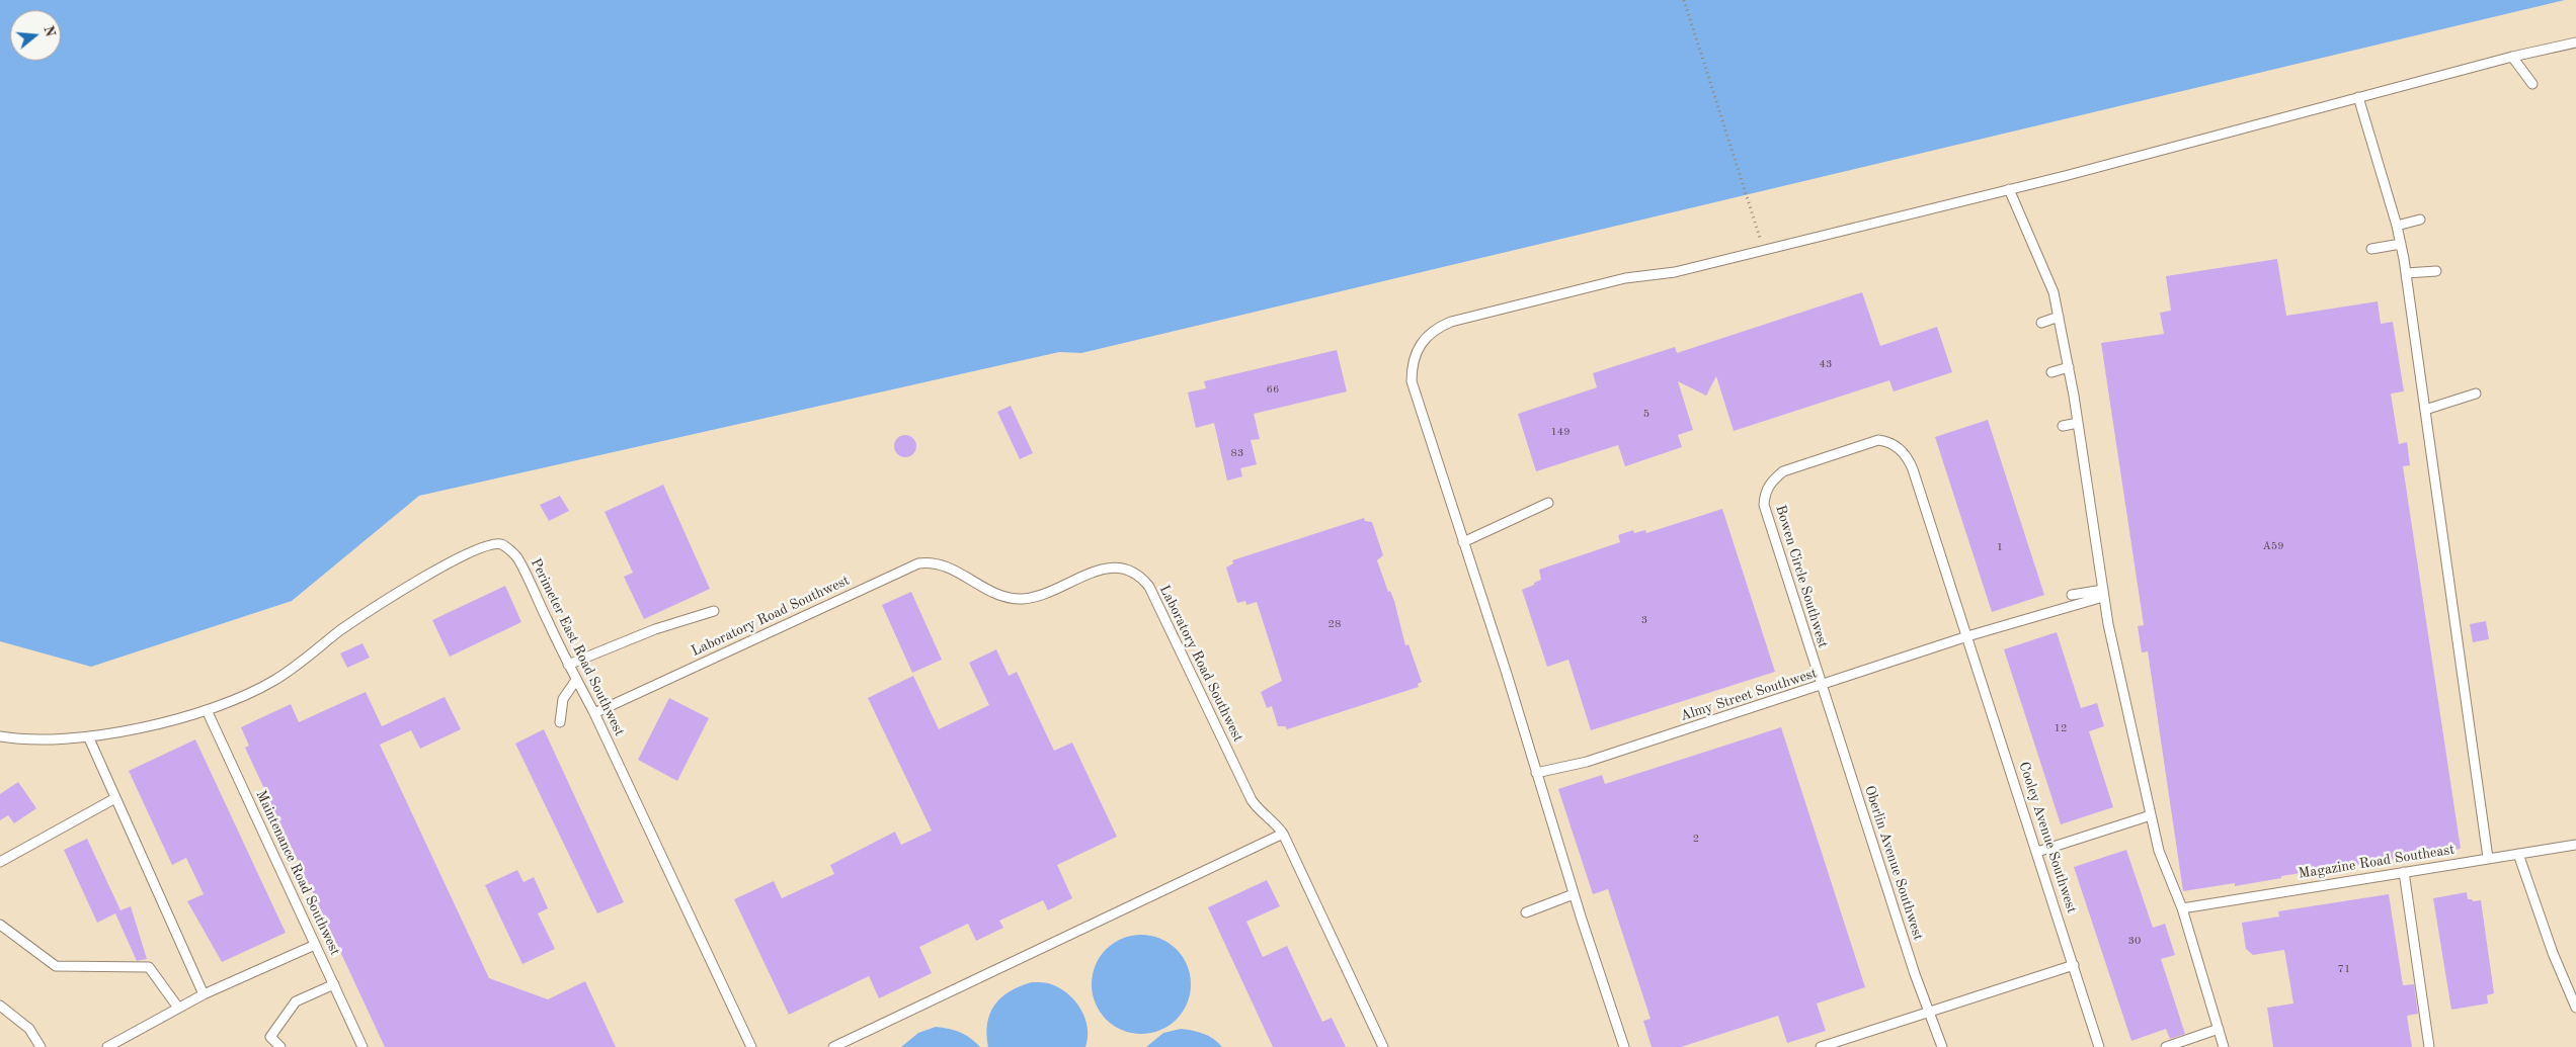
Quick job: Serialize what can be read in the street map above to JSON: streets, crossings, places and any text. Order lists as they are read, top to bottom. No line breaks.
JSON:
{"streets":{"lane":["Bowen Circle Southwest","Laboratory Road Southwest","Perimeter East Road Southwest","Almy Street Southwest","Cooley Avenue Southwest","Magazine Road Southeast","Oberlin Avenue Southwest","Maintenance Road Southwest"]},"crossings":[["Bowen Circle Southwest","Almy Street Southwest"],["Bowen Circle Southwest","Cooley Avenue Southwest"],["Bowen Circle Southwest","Oberlin Avenue Southwest"],["Laboratory Road Southwest","Perimeter East Road Southwest"],["Perimeter East Road Southwest","Maintenance Road Southwest"],["Almy Street Southwest","Cooley Avenue Southwest"],["Almy Street Southwest","Oberlin Avenue Southwest"]],"house_numbers":["43","66","5","149","83","A59","1","3","28","12","2","30","71"],"north":"right"}
